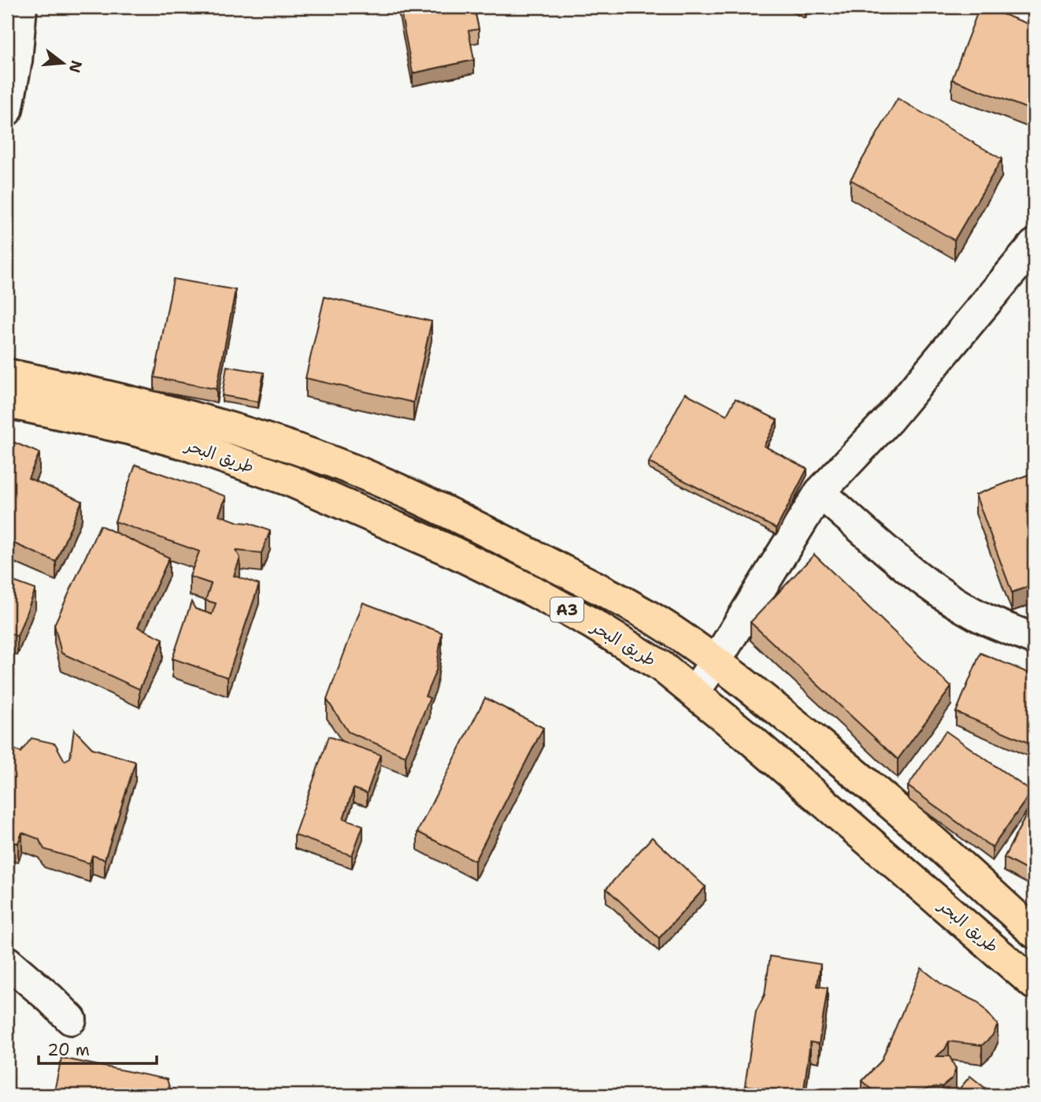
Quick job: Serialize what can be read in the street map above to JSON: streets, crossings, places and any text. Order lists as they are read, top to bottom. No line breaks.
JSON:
{"streets":{"highway":["طريق البحر","A3"]},"scale_bar":"20 m","north":"right"}
